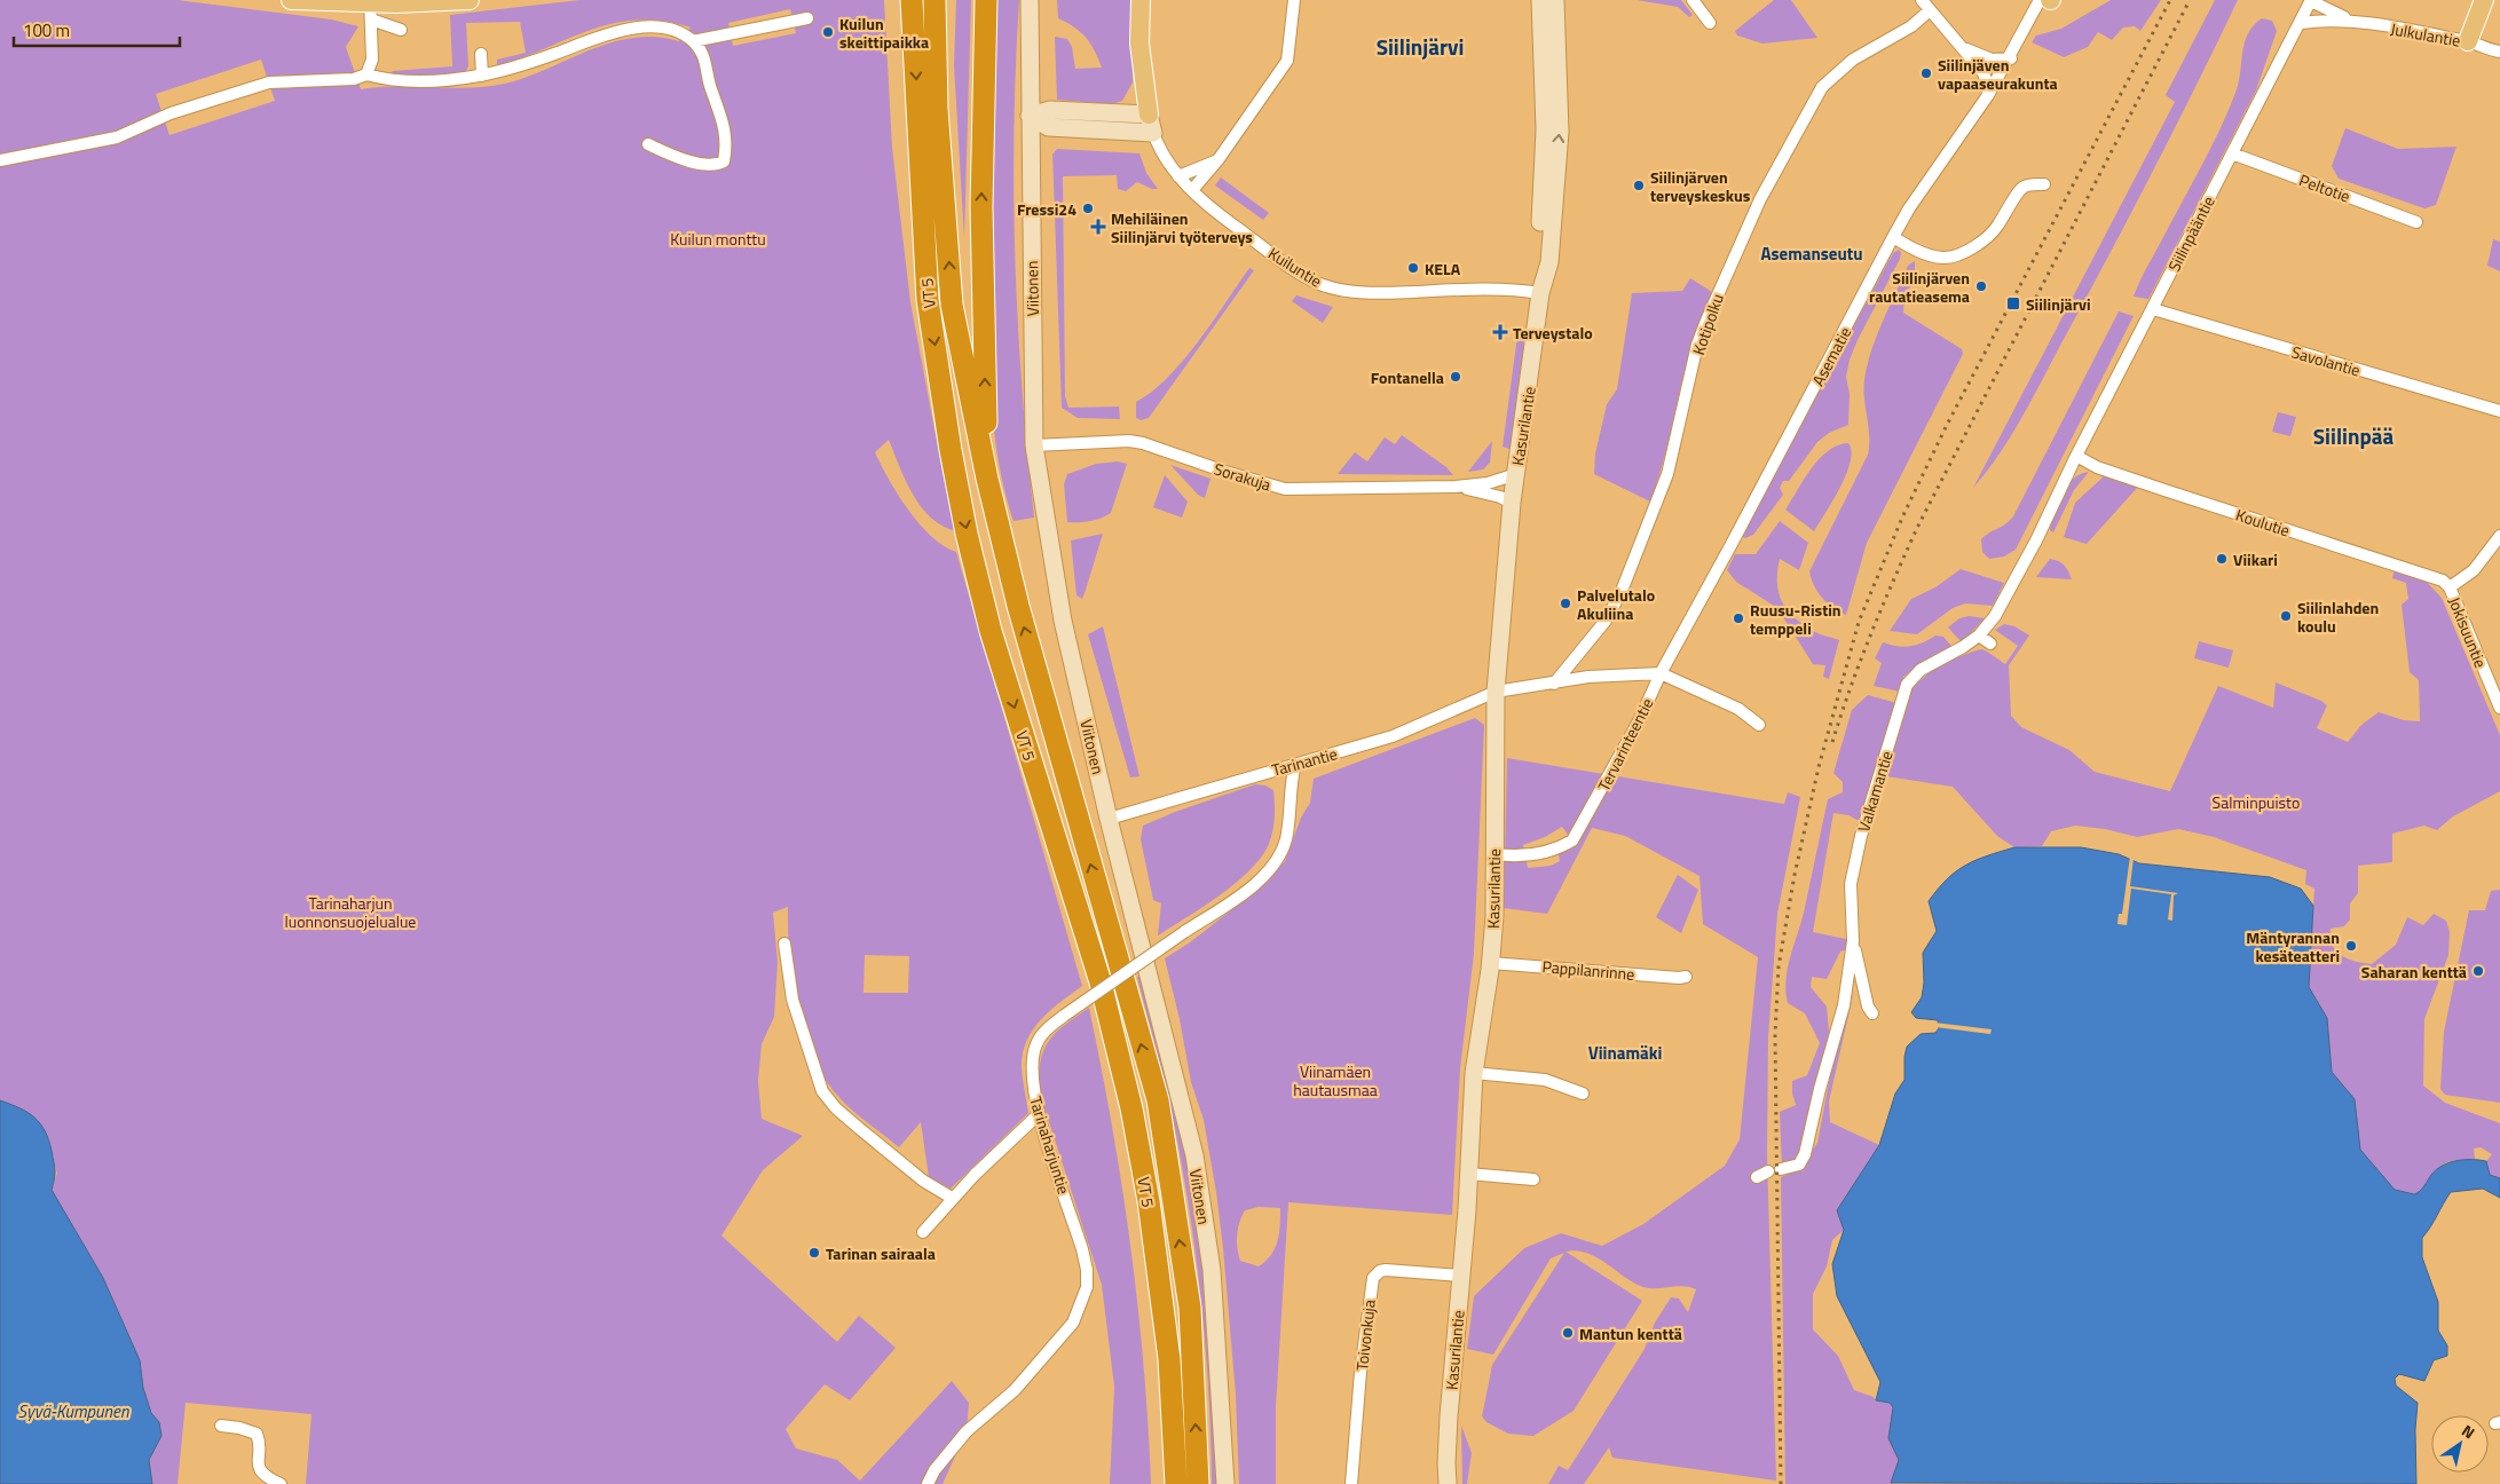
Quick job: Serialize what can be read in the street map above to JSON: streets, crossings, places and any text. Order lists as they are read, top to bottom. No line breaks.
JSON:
{"streets":{"highway":["VT 5"],"street":["Julkulantie","Peltotie","Siilinpääntie","Kuiluntie","Viitonen","Kotipolku","Asematie","Savolantie","Kasurilantie","Sorakuja","Koulutie","Jokisuuntie","Tervarinteentie","Tarinantie","Valkamantie","Pappilanrinne","Tarinaharjuntie","Toivonkuja"]},"crossings":[["Julkulantie","Siilinpääntie"],["Peltotie","Siilinpääntie"],["Siilinpääntie","Savolantie"],["Siilinpääntie","Koulutie"],["Siilinpääntie","Valkamantie"],["Kuiluntie","Kasurilantie"],["Viitonen","Sorakuja"],["Viitonen","Tarinantie"],["Kotipolku","Tarinantie"],["Asematie","Tervarinteentie"],["Asematie","Tarinantie"],["Kasurilantie","Sorakuja"],["Kasurilantie","Tervarinteentie"],["Kasurilantie","Tarinantie"],["Kasurilantie","Pappilanrinne"],["Kasurilantie","Toivonkuja"],["Koulutie","Jokisuuntie"],["Koulutie","Valkamantie"],["Tervarinteentie","Tarinantie"],["Tarinantie","Tarinaharjuntie"]],"districts":["Siilinjärvi","Asemanseutu","Siilinpää","Viinamäki"],"water":["Syvä-Kumpunen"],"parks":["Kuilun monttu","Salminpuisto","Tarinaharjun luonnonsuojelualue","Viinamäen hautausmaa"],"places":{"other":["Kuilun skeittipaikka","Siilinjäven vapaaseurakunta","Siilinjärven terveyskeskus","Fressi24","KELA","Siilinjärven rautatieasema","Fontanella","Viikari","Palvelutalo Akuliina","Siilinlahden koulu","Ruusu-Ristin temppeli","Mäntyrannan kesäteatteri","Saharan kenttä","Tarinan sairaala","Mantun kenttä"],"health":["Mehiläinen Siilinjärvi työterveys","Terveystalo"],"transit":["Siilinjärvi"]},"scale_bar":"100 m","north":"top right"}
